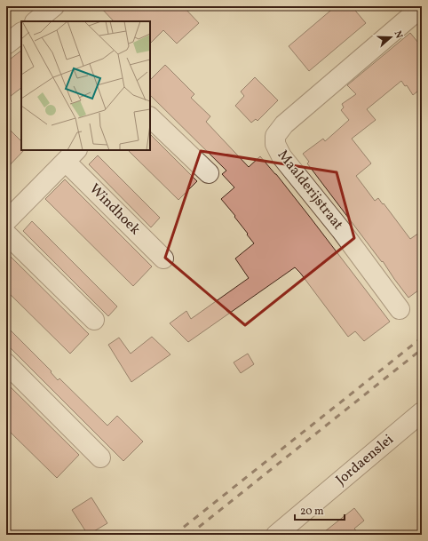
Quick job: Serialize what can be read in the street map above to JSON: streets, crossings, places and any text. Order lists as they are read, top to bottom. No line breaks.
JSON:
{"streets":{"street":["Maalderijstraat","Windhoek","Jordaenslei"]},"scale_bar":"20 m","north":"right"}
